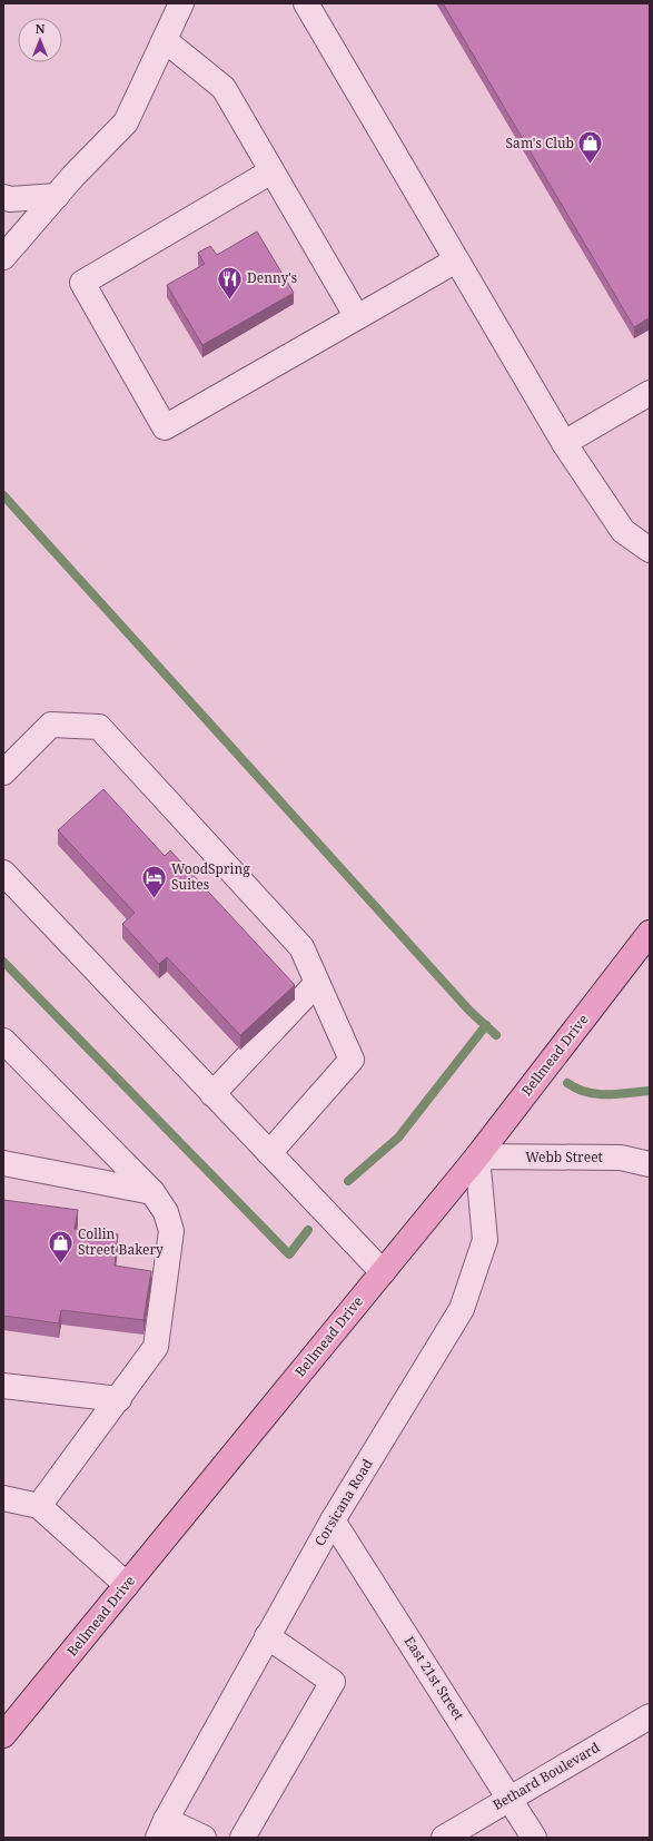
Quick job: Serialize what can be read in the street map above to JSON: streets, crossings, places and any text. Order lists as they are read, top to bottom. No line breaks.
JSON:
{"streets":{"main road":["Bellmead Drive"],"street":["Webb Street","Corsicana Road","East 21st Street","Bethard Boulevard"]},"crossings":[["Bellmead Drive","Webb Street"],["Bellmead Drive","Corsicana Road"],["Webb Street","Corsicana Road"],["Corsicana Road","East 21st Street"],["East 21st Street","Bethard Boulevard"]],"places":{"shop":["Sam's Club","Collin Street Bakery"],"restaurant":["Denny's"],"hotel":["WoodSpring Suites"]},"north":"top"}
